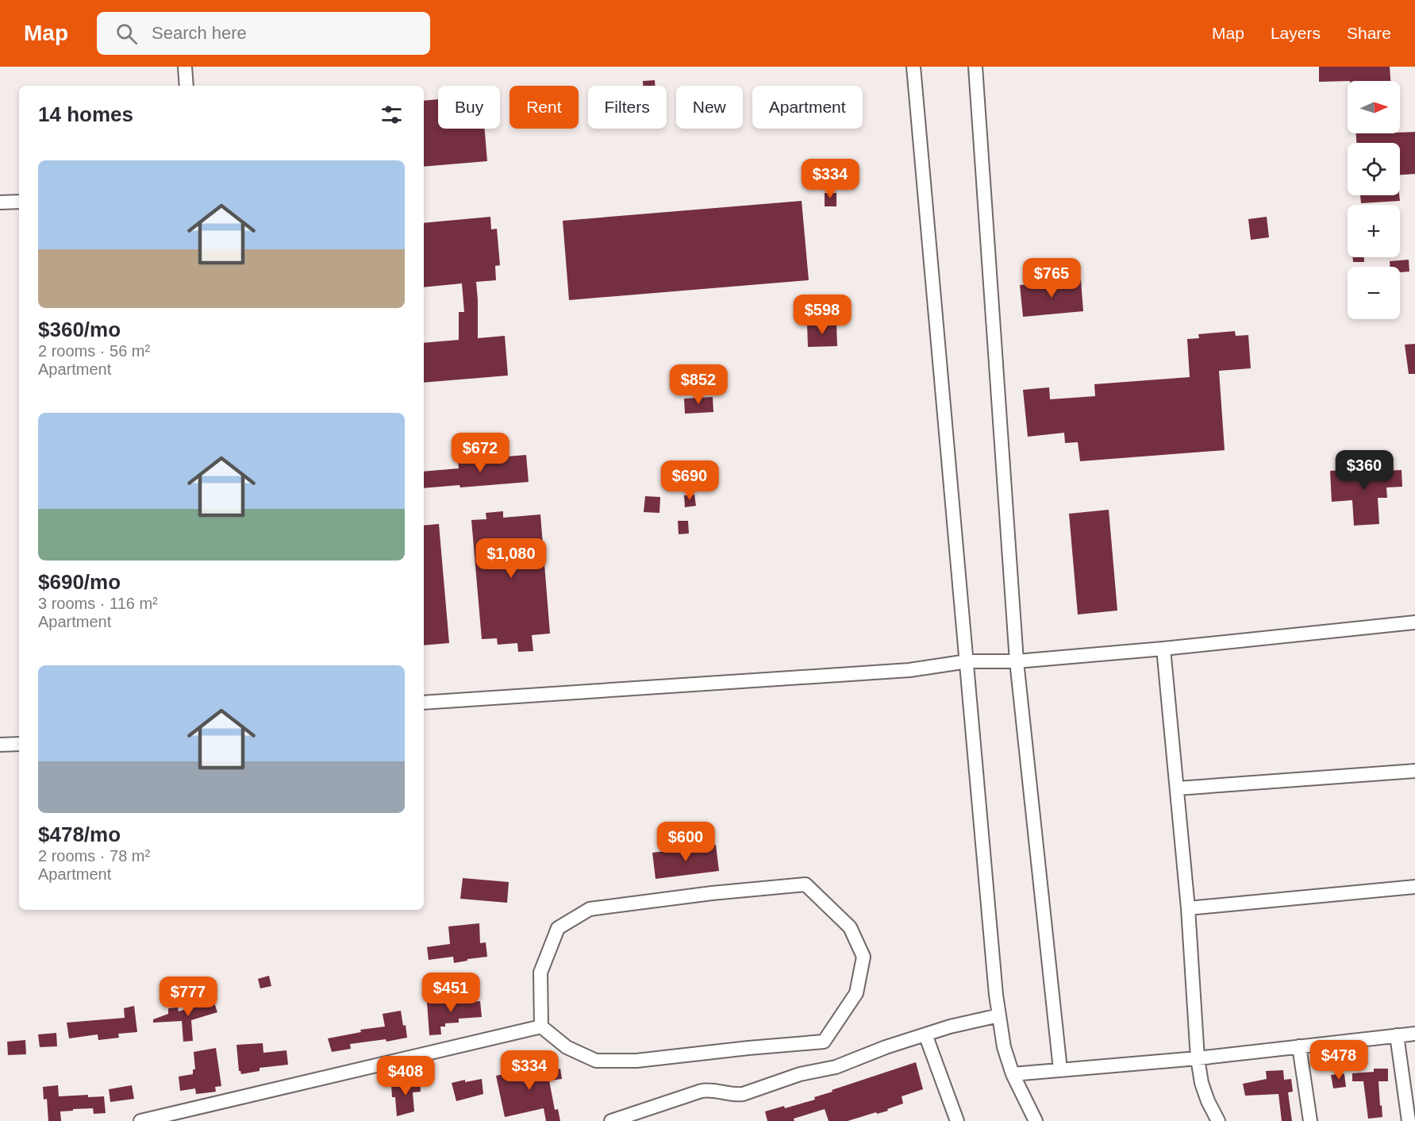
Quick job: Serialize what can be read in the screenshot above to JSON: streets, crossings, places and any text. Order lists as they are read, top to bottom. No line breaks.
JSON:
{"north":"right","page":{"header":"Map","search":"Search here","nav":["Map","Layers","Share"],"map_buttons":["+","−"],"chip":["Buy","Rent","Filters","New","Apartment"],"heading":"14 homes","list":[{"name":"$360/mo","note":"2 rooms · 56 m² · Apartment"},{"name":"$690/mo","note":"3 rooms · 116 m² · Apartment"},{"name":"$478/mo","note":"2 rooms · 78 m² · Apartment"}],"price":["$334","$765","$598","$852","$672","$360","$690","$1,080","$600","$451","$777","$478","$334","$408"]}}
